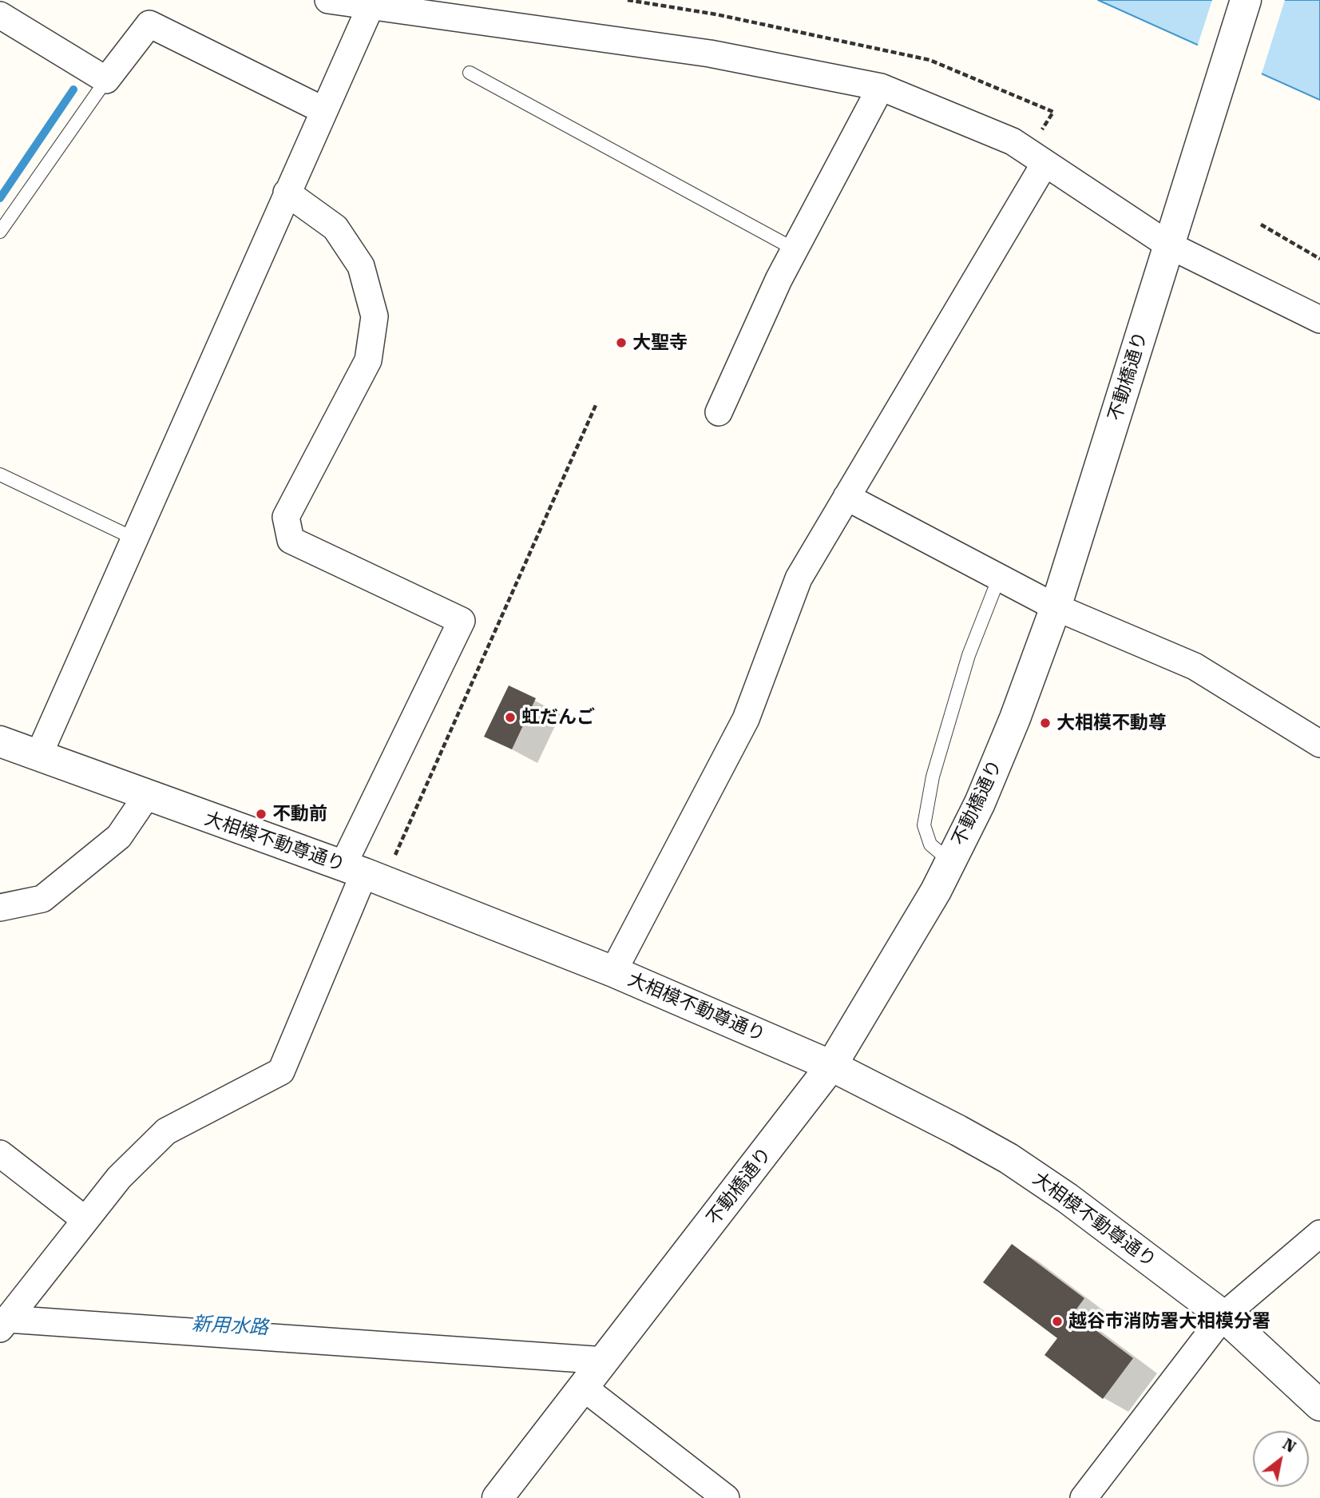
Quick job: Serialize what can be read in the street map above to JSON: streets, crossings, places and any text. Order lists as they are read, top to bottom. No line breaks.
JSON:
{"streets":{"street":["不動橋通り","大相模不動尊通り"]},"crossings":[["不動橋通り","大相模不動尊通り"]],"water":["新用水路"],"places":["大聖寺","虹だんご","大相模不動尊","不動前","越谷市消防署大相模分署"],"north":"top right"}
